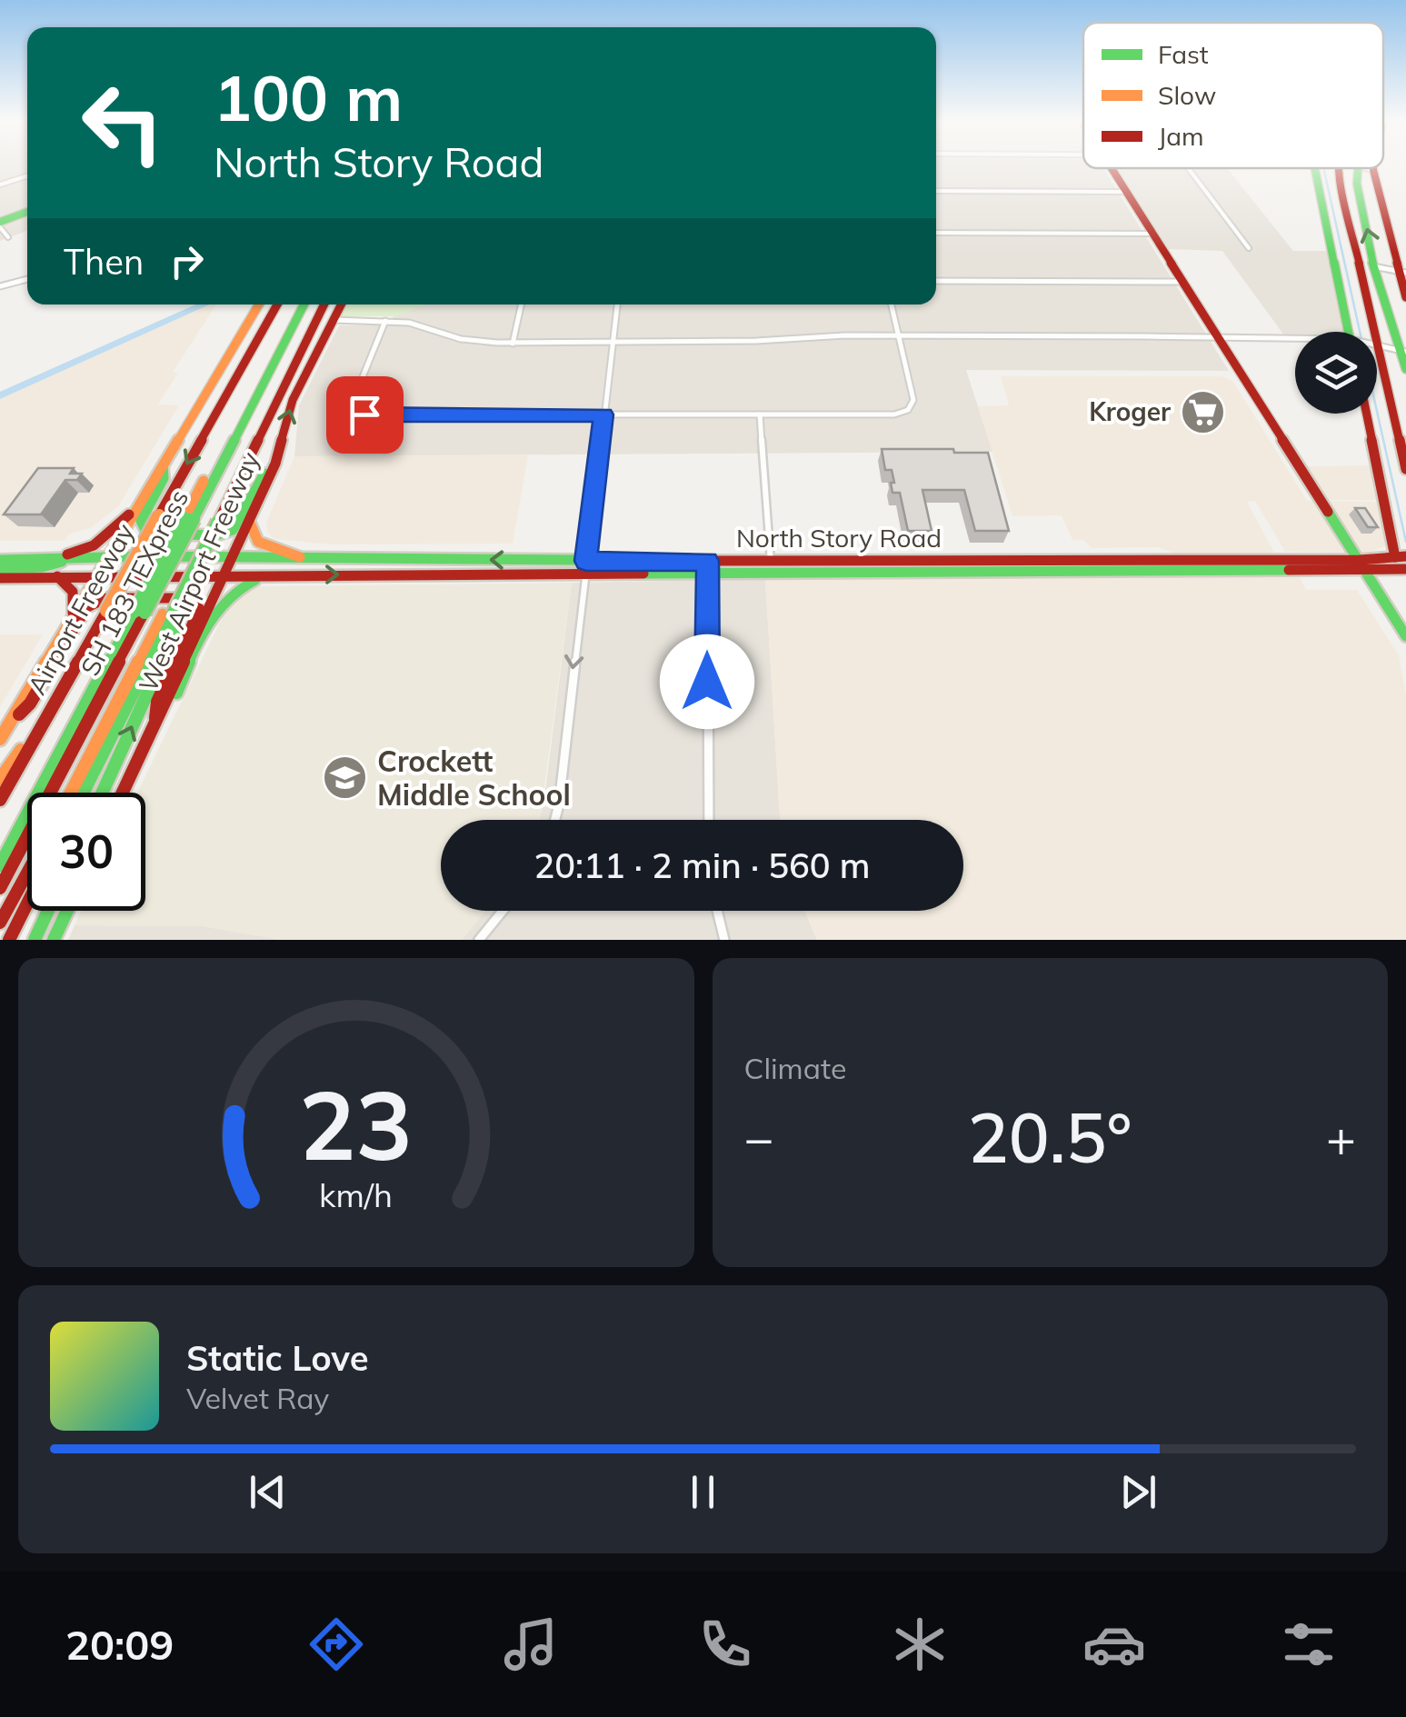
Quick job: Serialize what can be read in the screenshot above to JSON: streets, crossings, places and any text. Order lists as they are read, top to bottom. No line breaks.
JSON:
{"streets":{"main road":["North Story Road","West Airport Freeway","SH 183 TEXpress","Airport Freeway"]},"crossings":[["North Story Road","West Airport Freeway"]],"places":{"supermarket":["Kroger"],"school or university":["Crockett Middle School"]},"legend":["Fast","Slow","Jam"],"page":{"turn":["100 m","North Story Road"],"then":"Then","limit":"30","trip":"20:11 · 2 min · 560 m","tile":"Climate","heat":["−","20.5°","+"],"song":["Static Love","Velvet Ray"],"tabs":"20:09","gauge":["23","km/h"]}}
